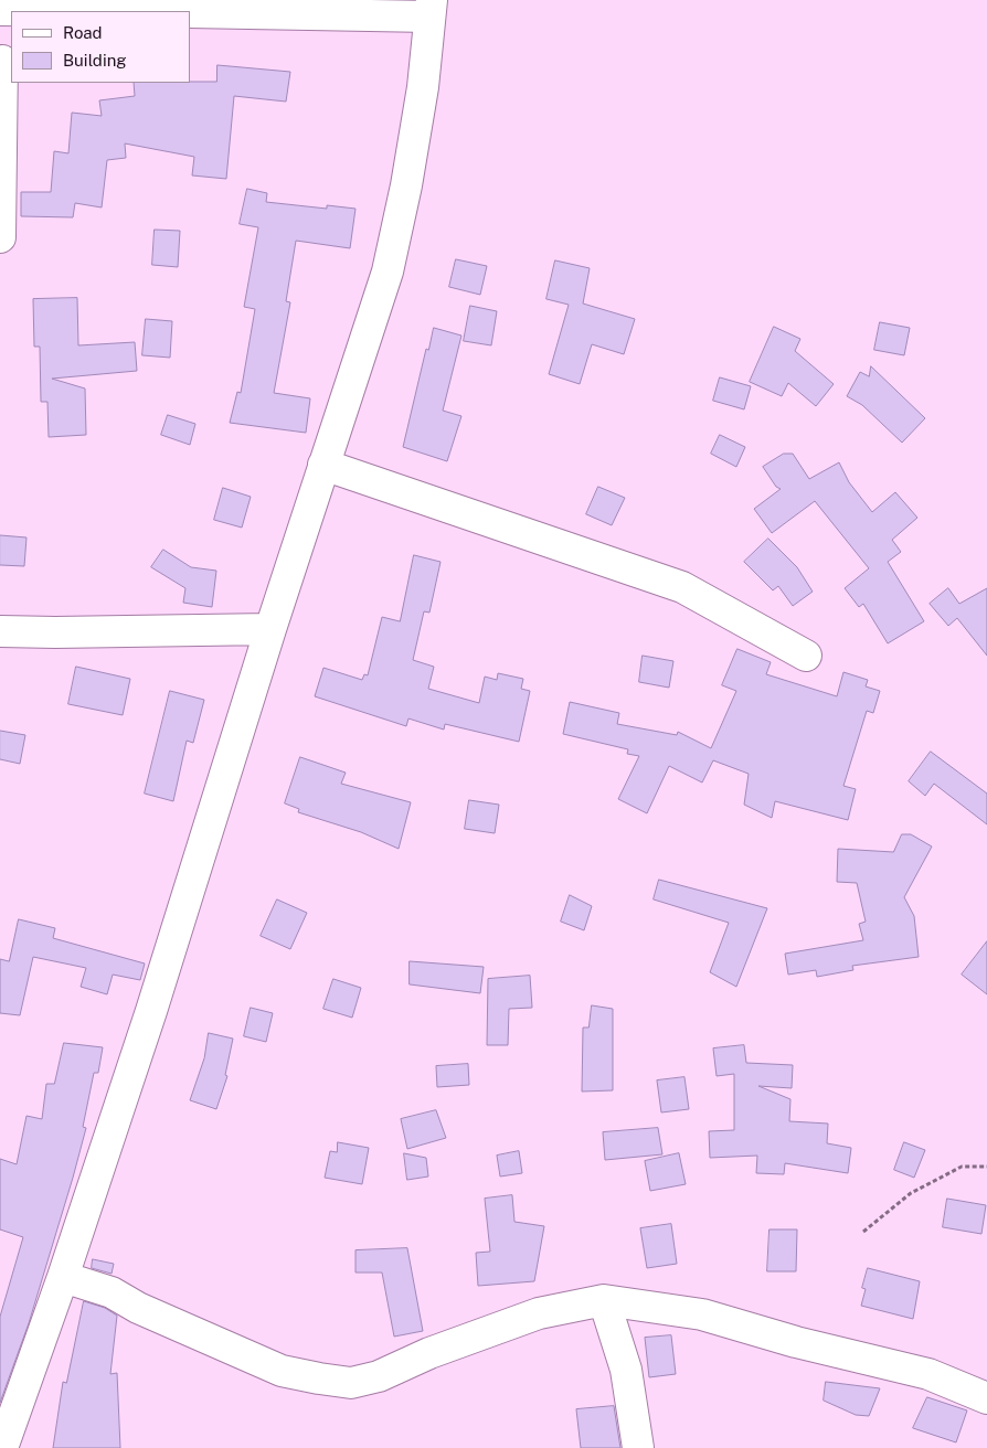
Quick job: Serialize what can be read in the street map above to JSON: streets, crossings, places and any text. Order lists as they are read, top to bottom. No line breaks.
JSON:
{"legend":["Road","Building"]}
